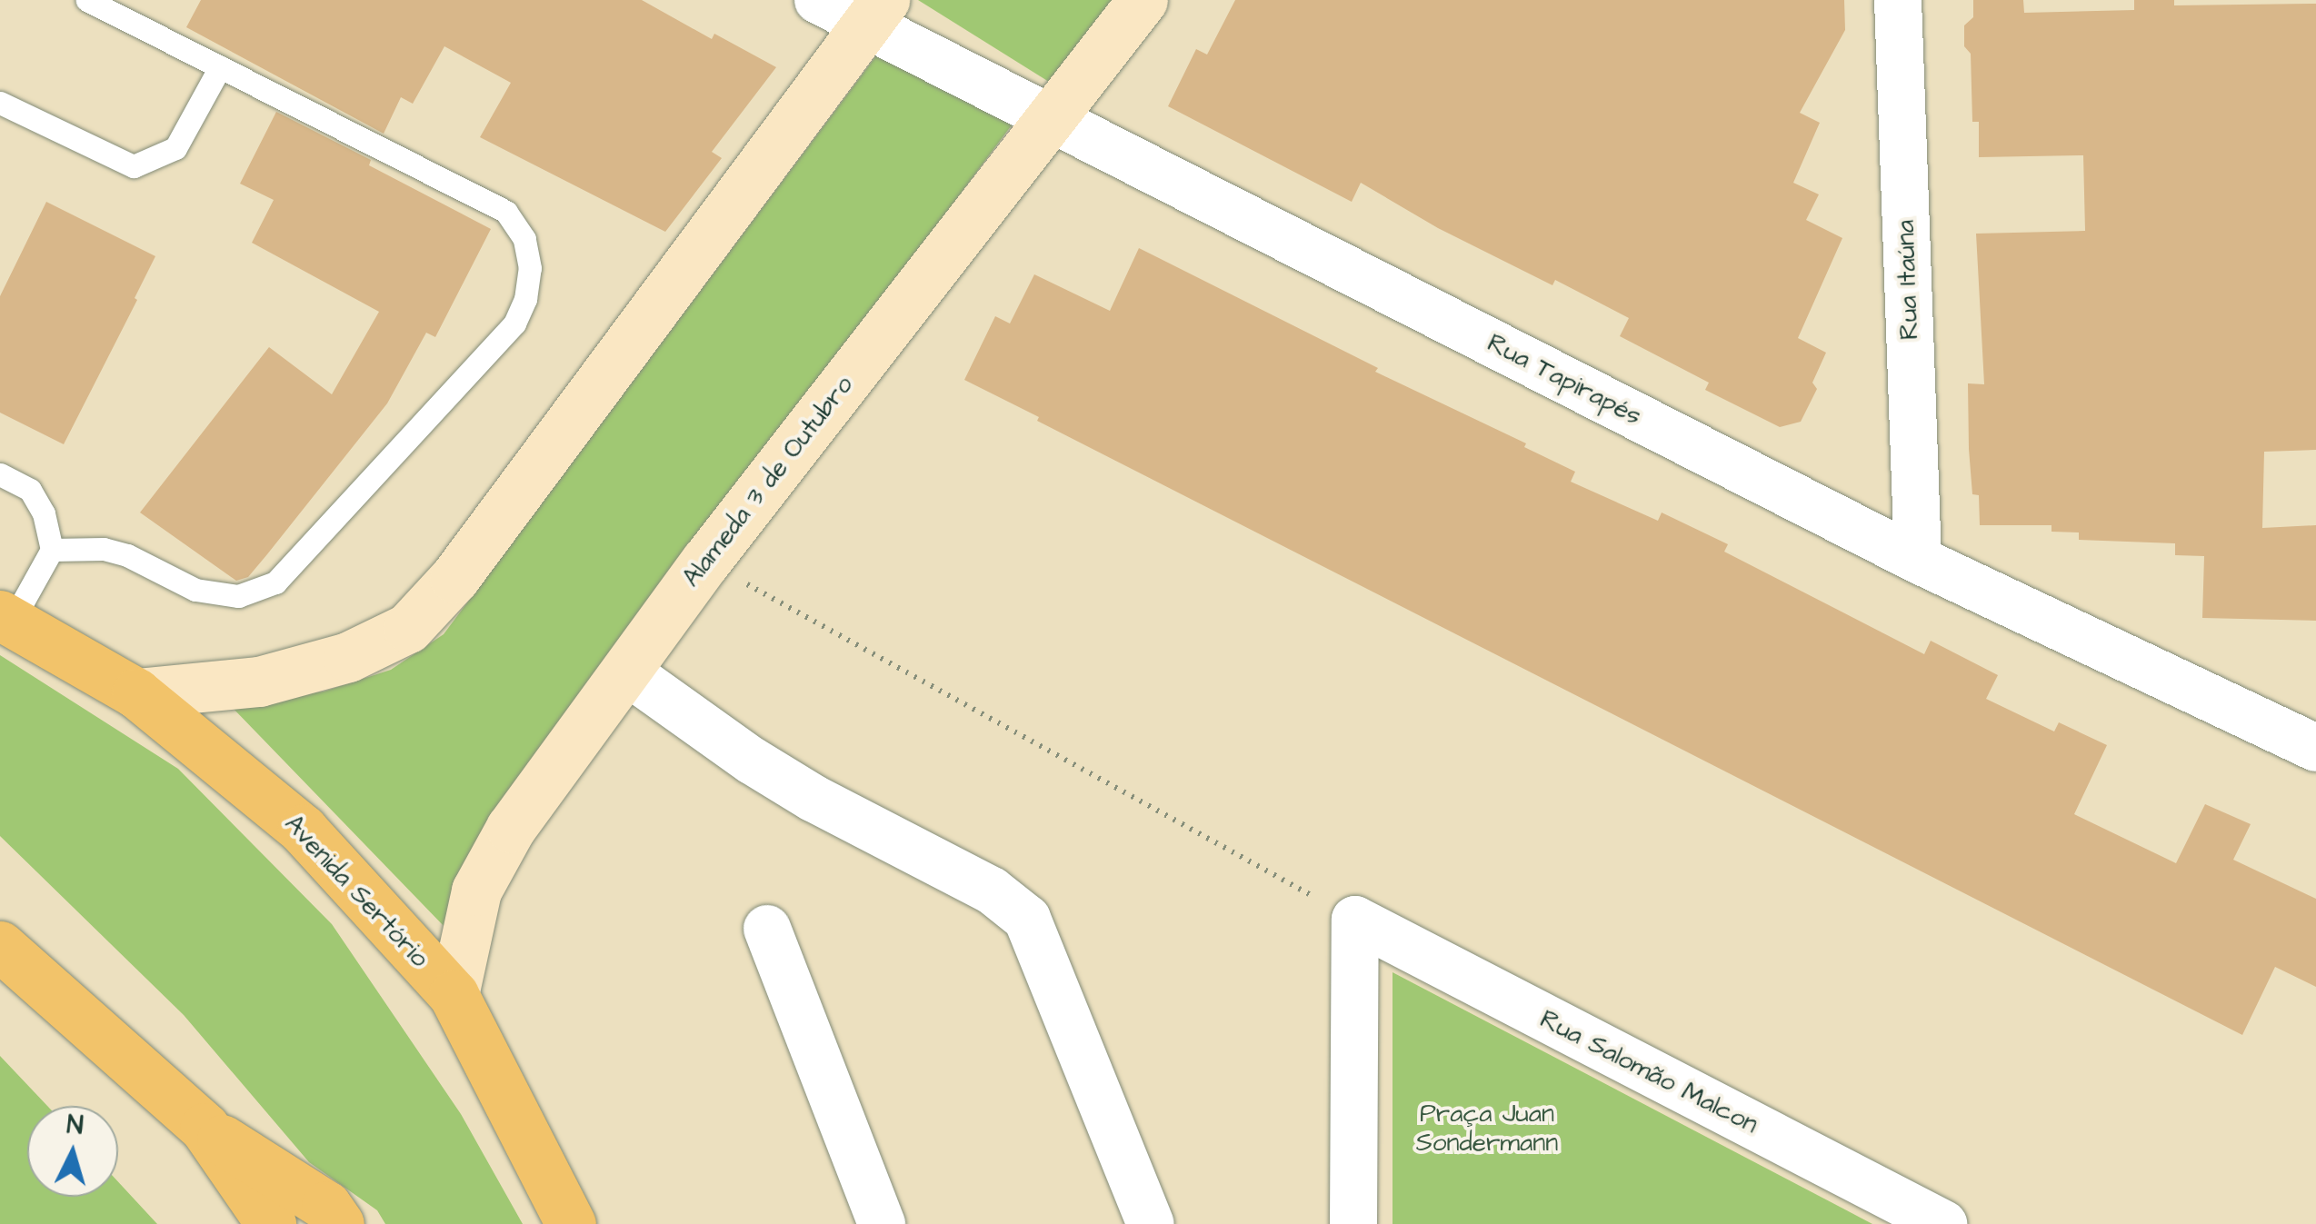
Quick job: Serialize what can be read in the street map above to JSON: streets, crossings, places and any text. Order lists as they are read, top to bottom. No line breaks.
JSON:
{"streets":{"main road":["Avenida Sertório"],"street":["Rua Itaúna","Rua Tapirapés","Alameda 3 de Outubro","Rua Salomão Malcon"]},"crossings":[["Rua Itaúna","Rua Tapirapés"],["Rua Tapirapés","Alameda 3 de Outubro"],["Alameda 3 de Outubro","Avenida Sertório"]],"parks":["Praça Juan Sondermann"],"north":"top"}
